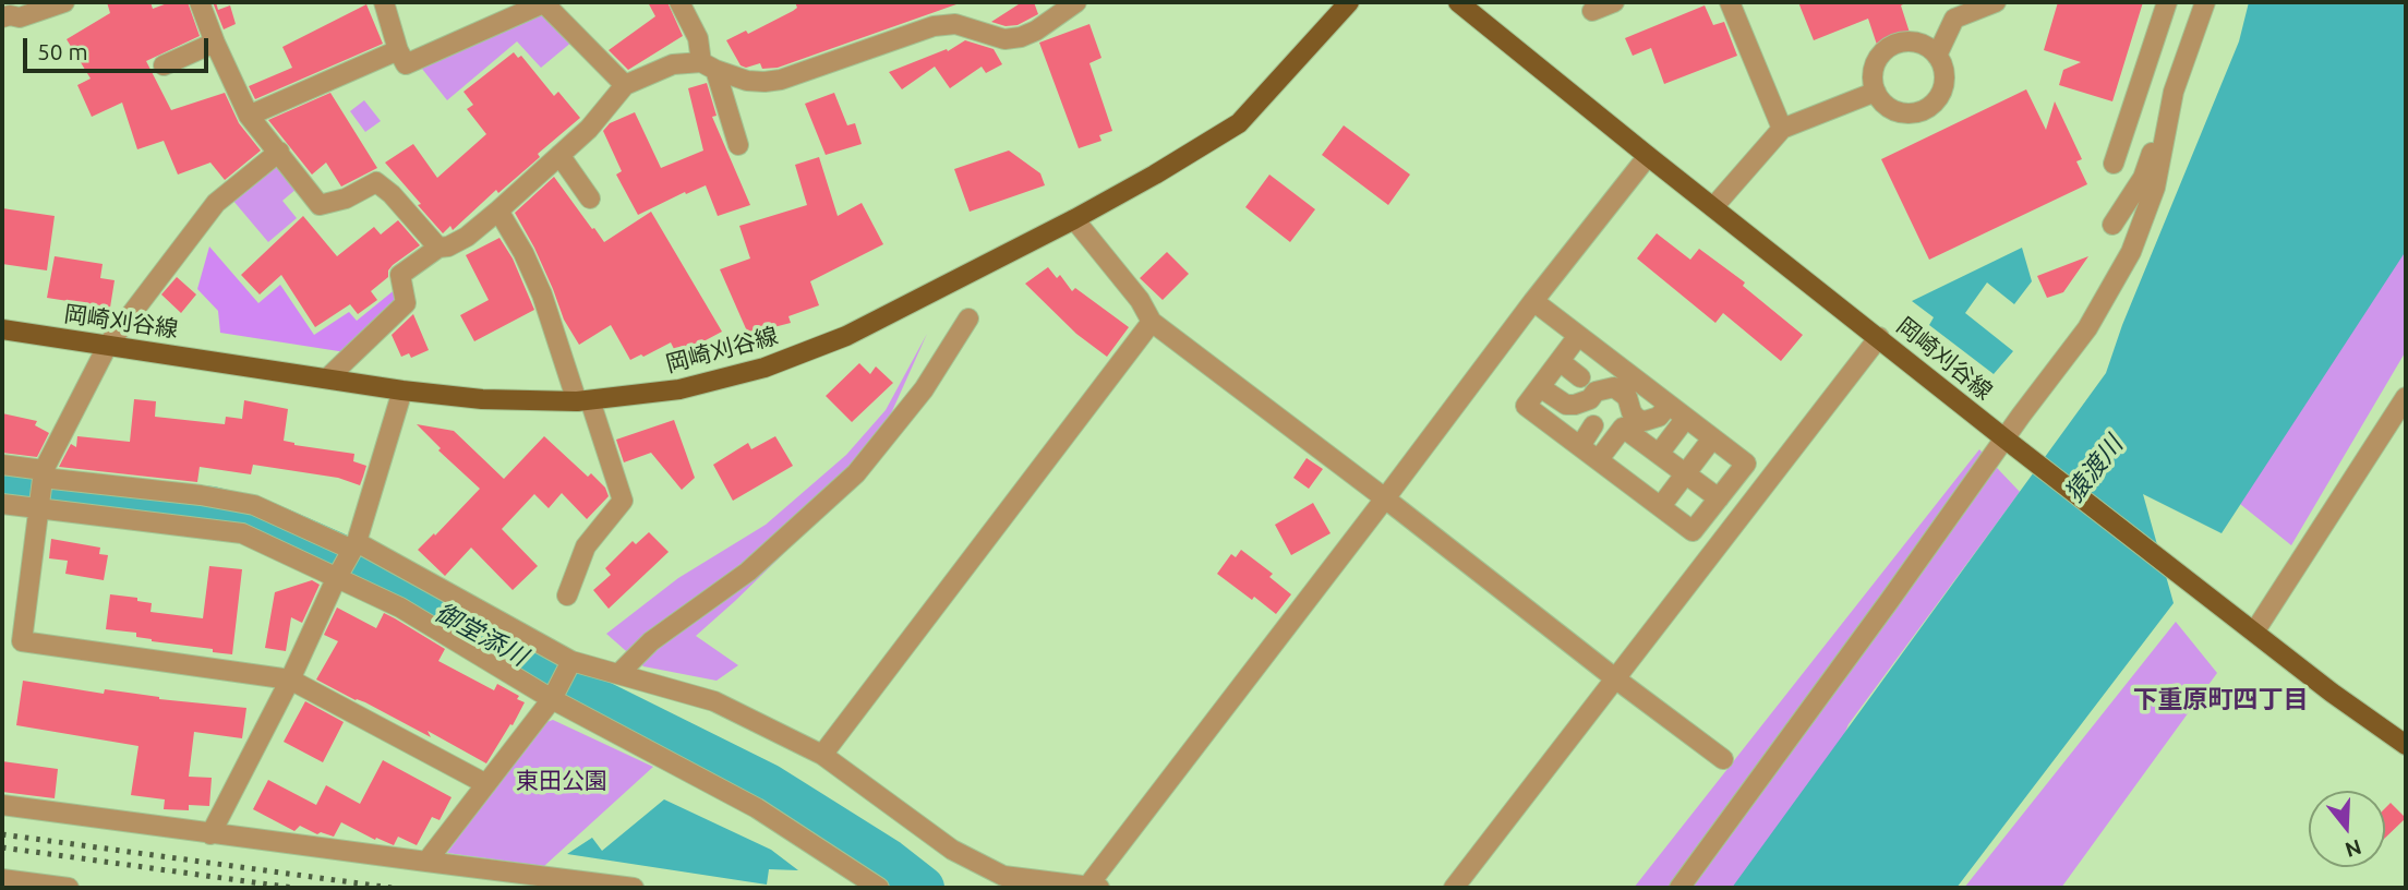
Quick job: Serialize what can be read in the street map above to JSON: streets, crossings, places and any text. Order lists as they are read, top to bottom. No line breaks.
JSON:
{"streets":{"main road":["岡崎刈谷線"]},"districts":["下重原町四丁目"],"water":["猿渡川","御堂添川"],"parks":["東田公園"],"scale_bar":"50 m","north":"bottom"}
